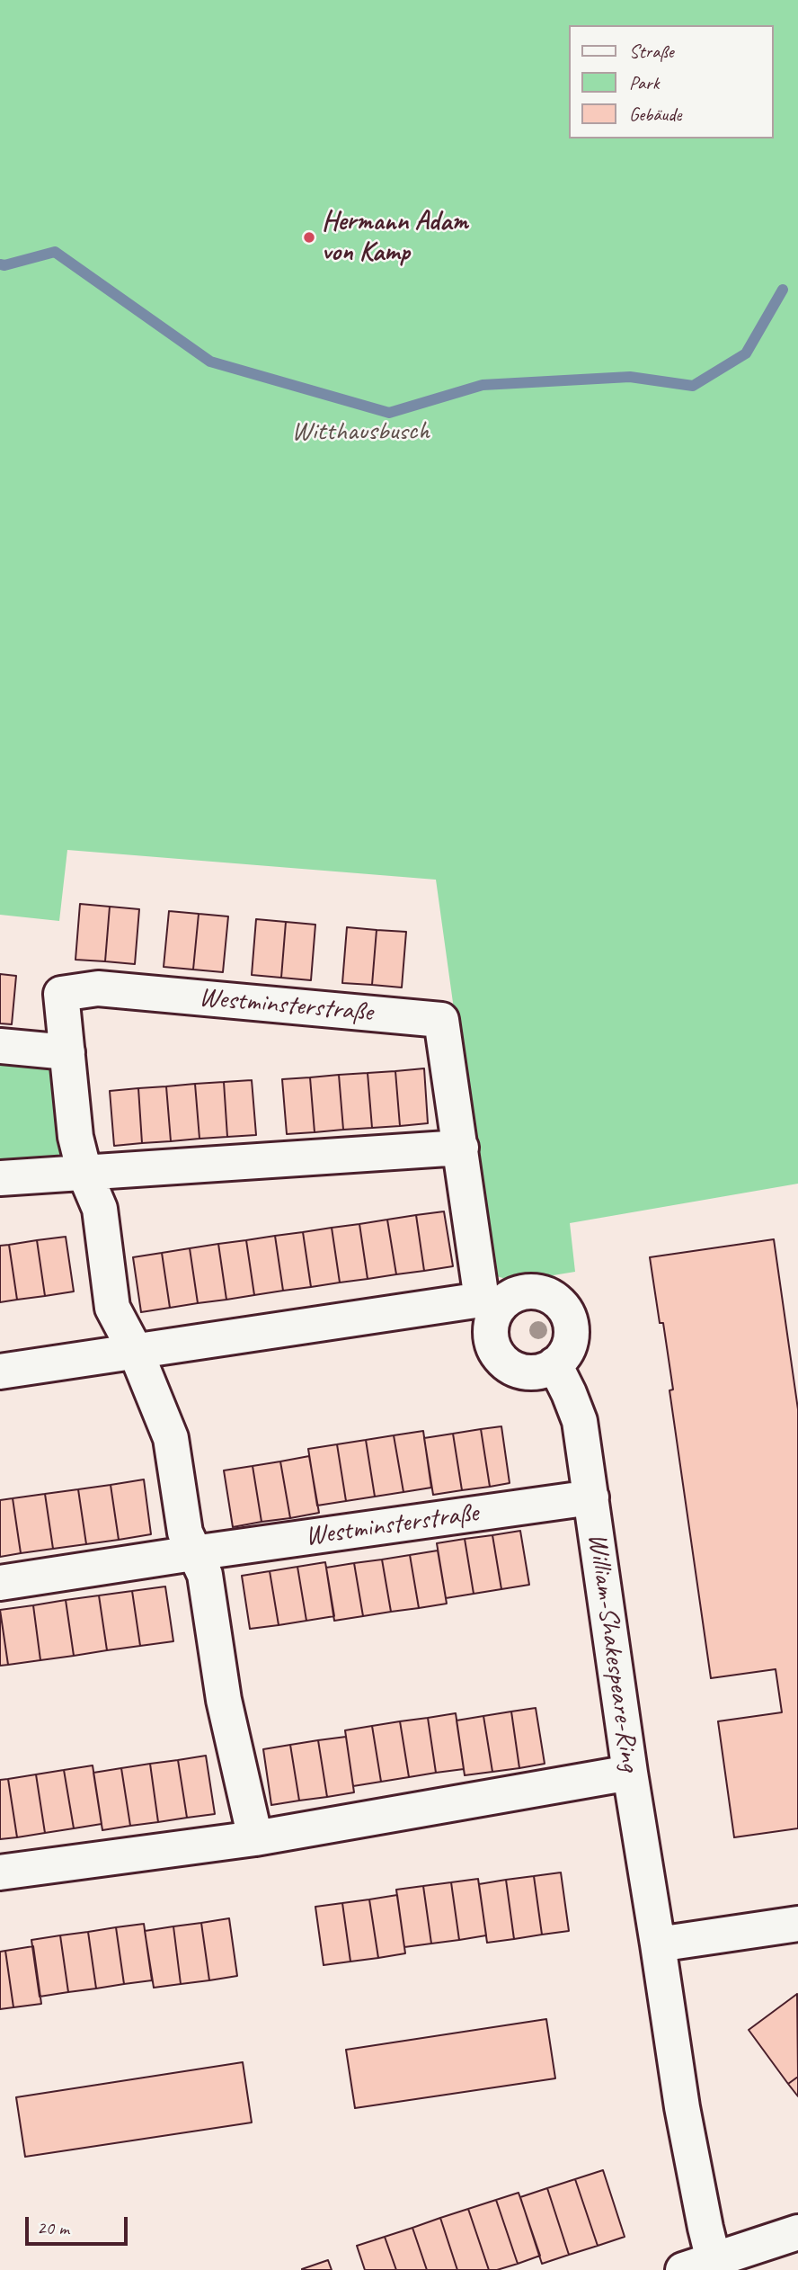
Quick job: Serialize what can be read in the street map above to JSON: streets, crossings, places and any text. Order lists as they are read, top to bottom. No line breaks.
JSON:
{"streets":{"street":["Westminsterstraße","William-Shakespeare-Ring"]},"crossings":[["Westminsterstraße","William-Shakespeare-Ring"]],"parks":["Witthausbusch"],"places":["Hermann Adam von Kamp"],"legend":["Straße","Park","Gebäude"],"scale_bar":"20 m"}
